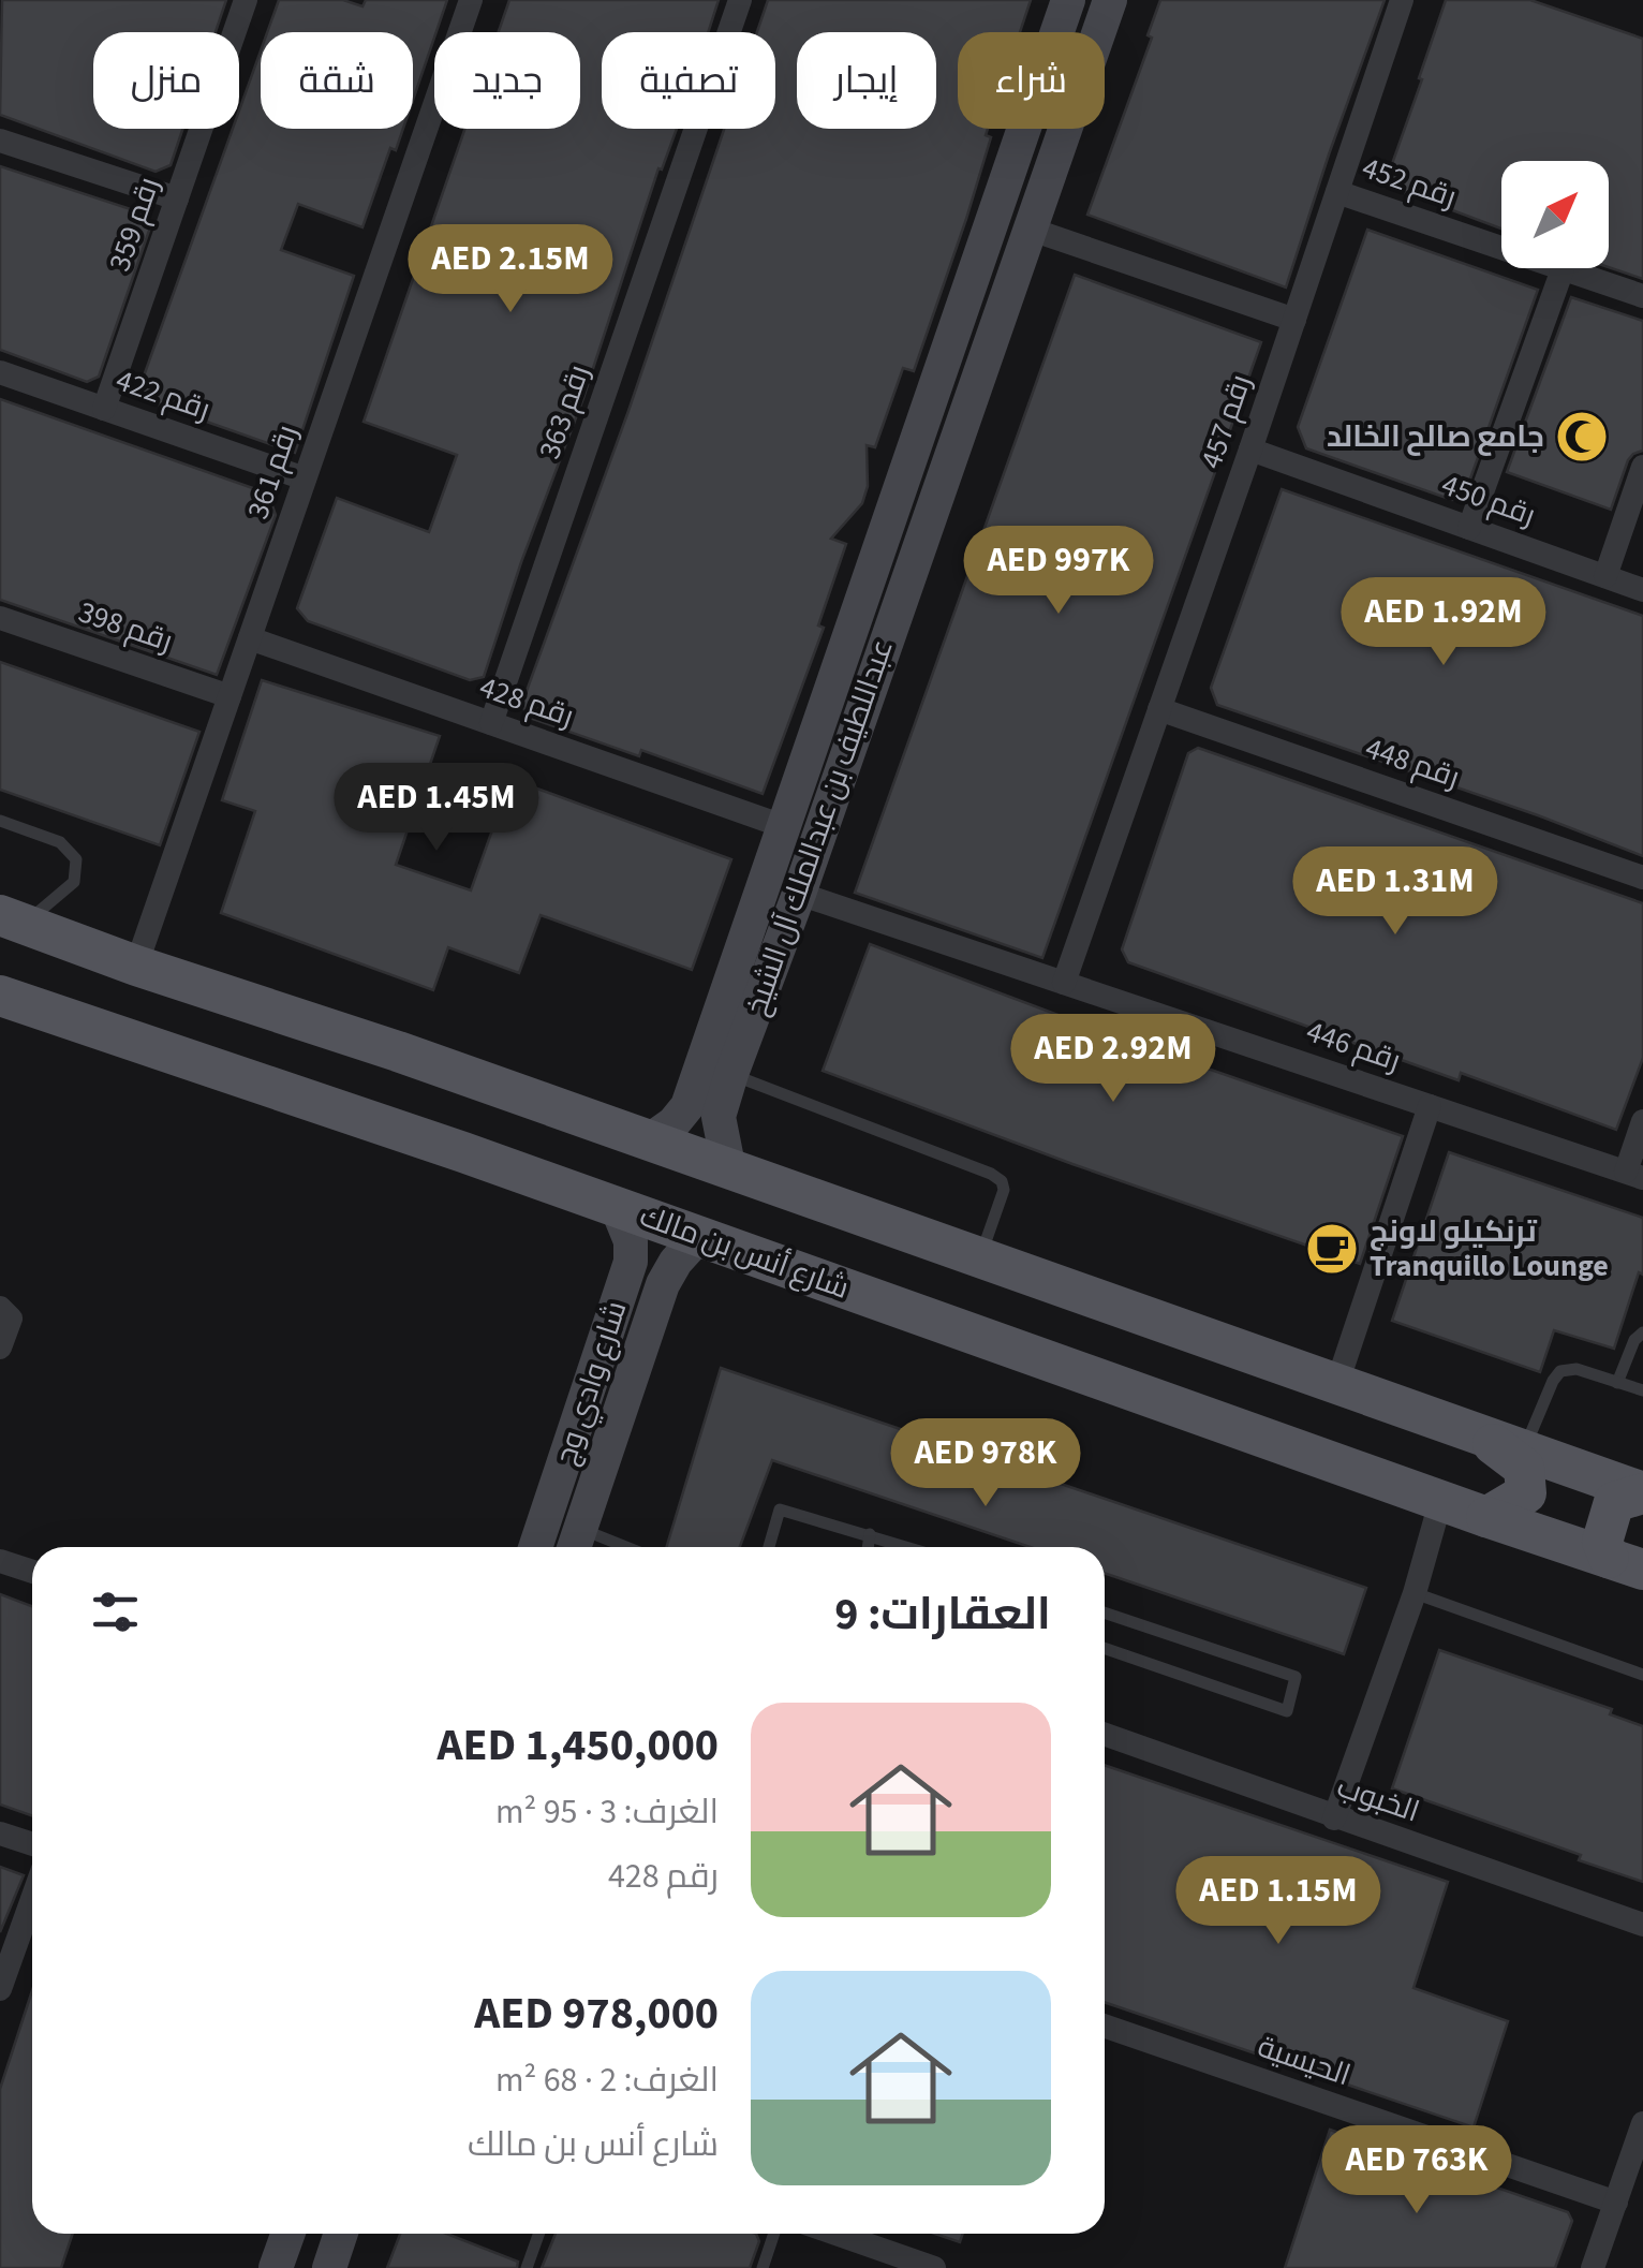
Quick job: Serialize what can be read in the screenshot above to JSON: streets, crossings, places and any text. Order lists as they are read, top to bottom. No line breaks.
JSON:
{"streets":{"main road":["شارع أنس بن مالك"],"street":["رقم 452","رقم 359","رقم 422","رقم 363","رقم 457","رقم 361","رقم 450","رقم 398","رقم 428","رقم 448","عبداللطيف بن عبدالملك آل الشيخ","رقم 446","شارع وادي وج","الخبوب","الحيسية"]},"crossings":[["رقم 452","رقم 457"],["رقم 359","رقم 422"],["رقم 422","رقم 361"],["رقم 363","رقم 428"],["رقم 457","رقم 450"],["رقم 457","رقم 448"],["رقم 457","رقم 446"],["رقم 361","رقم 398"],["رقم 361","رقم 428"],["رقم 361","شارع أنس بن مالك"],["رقم 428","عبداللطيف بن عبدالملك آل الشيخ"],["عبداللطيف بن عبدالملك آل الشيخ","رقم 446"],["عبداللطيف بن عبدالملك آل الشيخ","شارع أنس بن مالك"],["شارع أنس بن مالك","شارع وادي وج"]],"places":{"mosque":["جامع صالح الخالد"],"cafe":["ترنكيلو لاونج Tranquillo Lounge"]},"north":"top right","page":{"chip":["شراء","إيجار","تصفية","جديد","شقة","منزل"],"price":["AED 2.15M","AED 997K","AED 1.92M","AED 1.45M","AED 1.31M","AED 2.92M","AED 978K","AED 1.15M","AED 763K"],"heading":"العقارات: 9","list":[{"name":"AED 1,450,000","note":"الغرف: 3 · 95 m² · رقم 428"},{"name":"AED 978,000","note":"الغرف: 2 · 68 m² · شارع أنس بن مالك"}]}}
